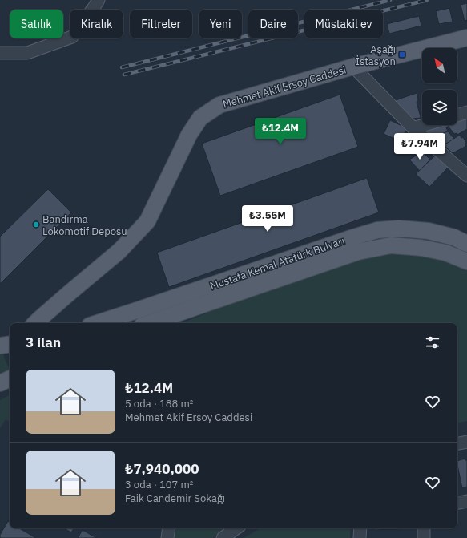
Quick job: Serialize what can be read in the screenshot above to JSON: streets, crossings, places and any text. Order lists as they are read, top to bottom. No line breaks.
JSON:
{"streets":{"main road":["Mehmet Akif Ersoy Caddesi","Mustafa Kemal Atatürk Bulvarı"]},"places":{"transit":["Aşağı İstasyon"],"other":["Bandırma Lokomotif Deposu"]},"north":"top left","page":{"chip":["Satılık","Kiralık","Filtreler","Yeni","Daire","Müstakil ev"],"price":["₺12.4M","₺7.94M","₺3.55M"],"heading":"3 ilan","list":[{"name":"₺12.4M","note":"5 oda · 188 m² · Mehmet Akif Ersoy Caddesi"},{"name":"₺7,940,000","note":"3 oda · 107 m² · Faik Candemir Sokağı"}]}}
